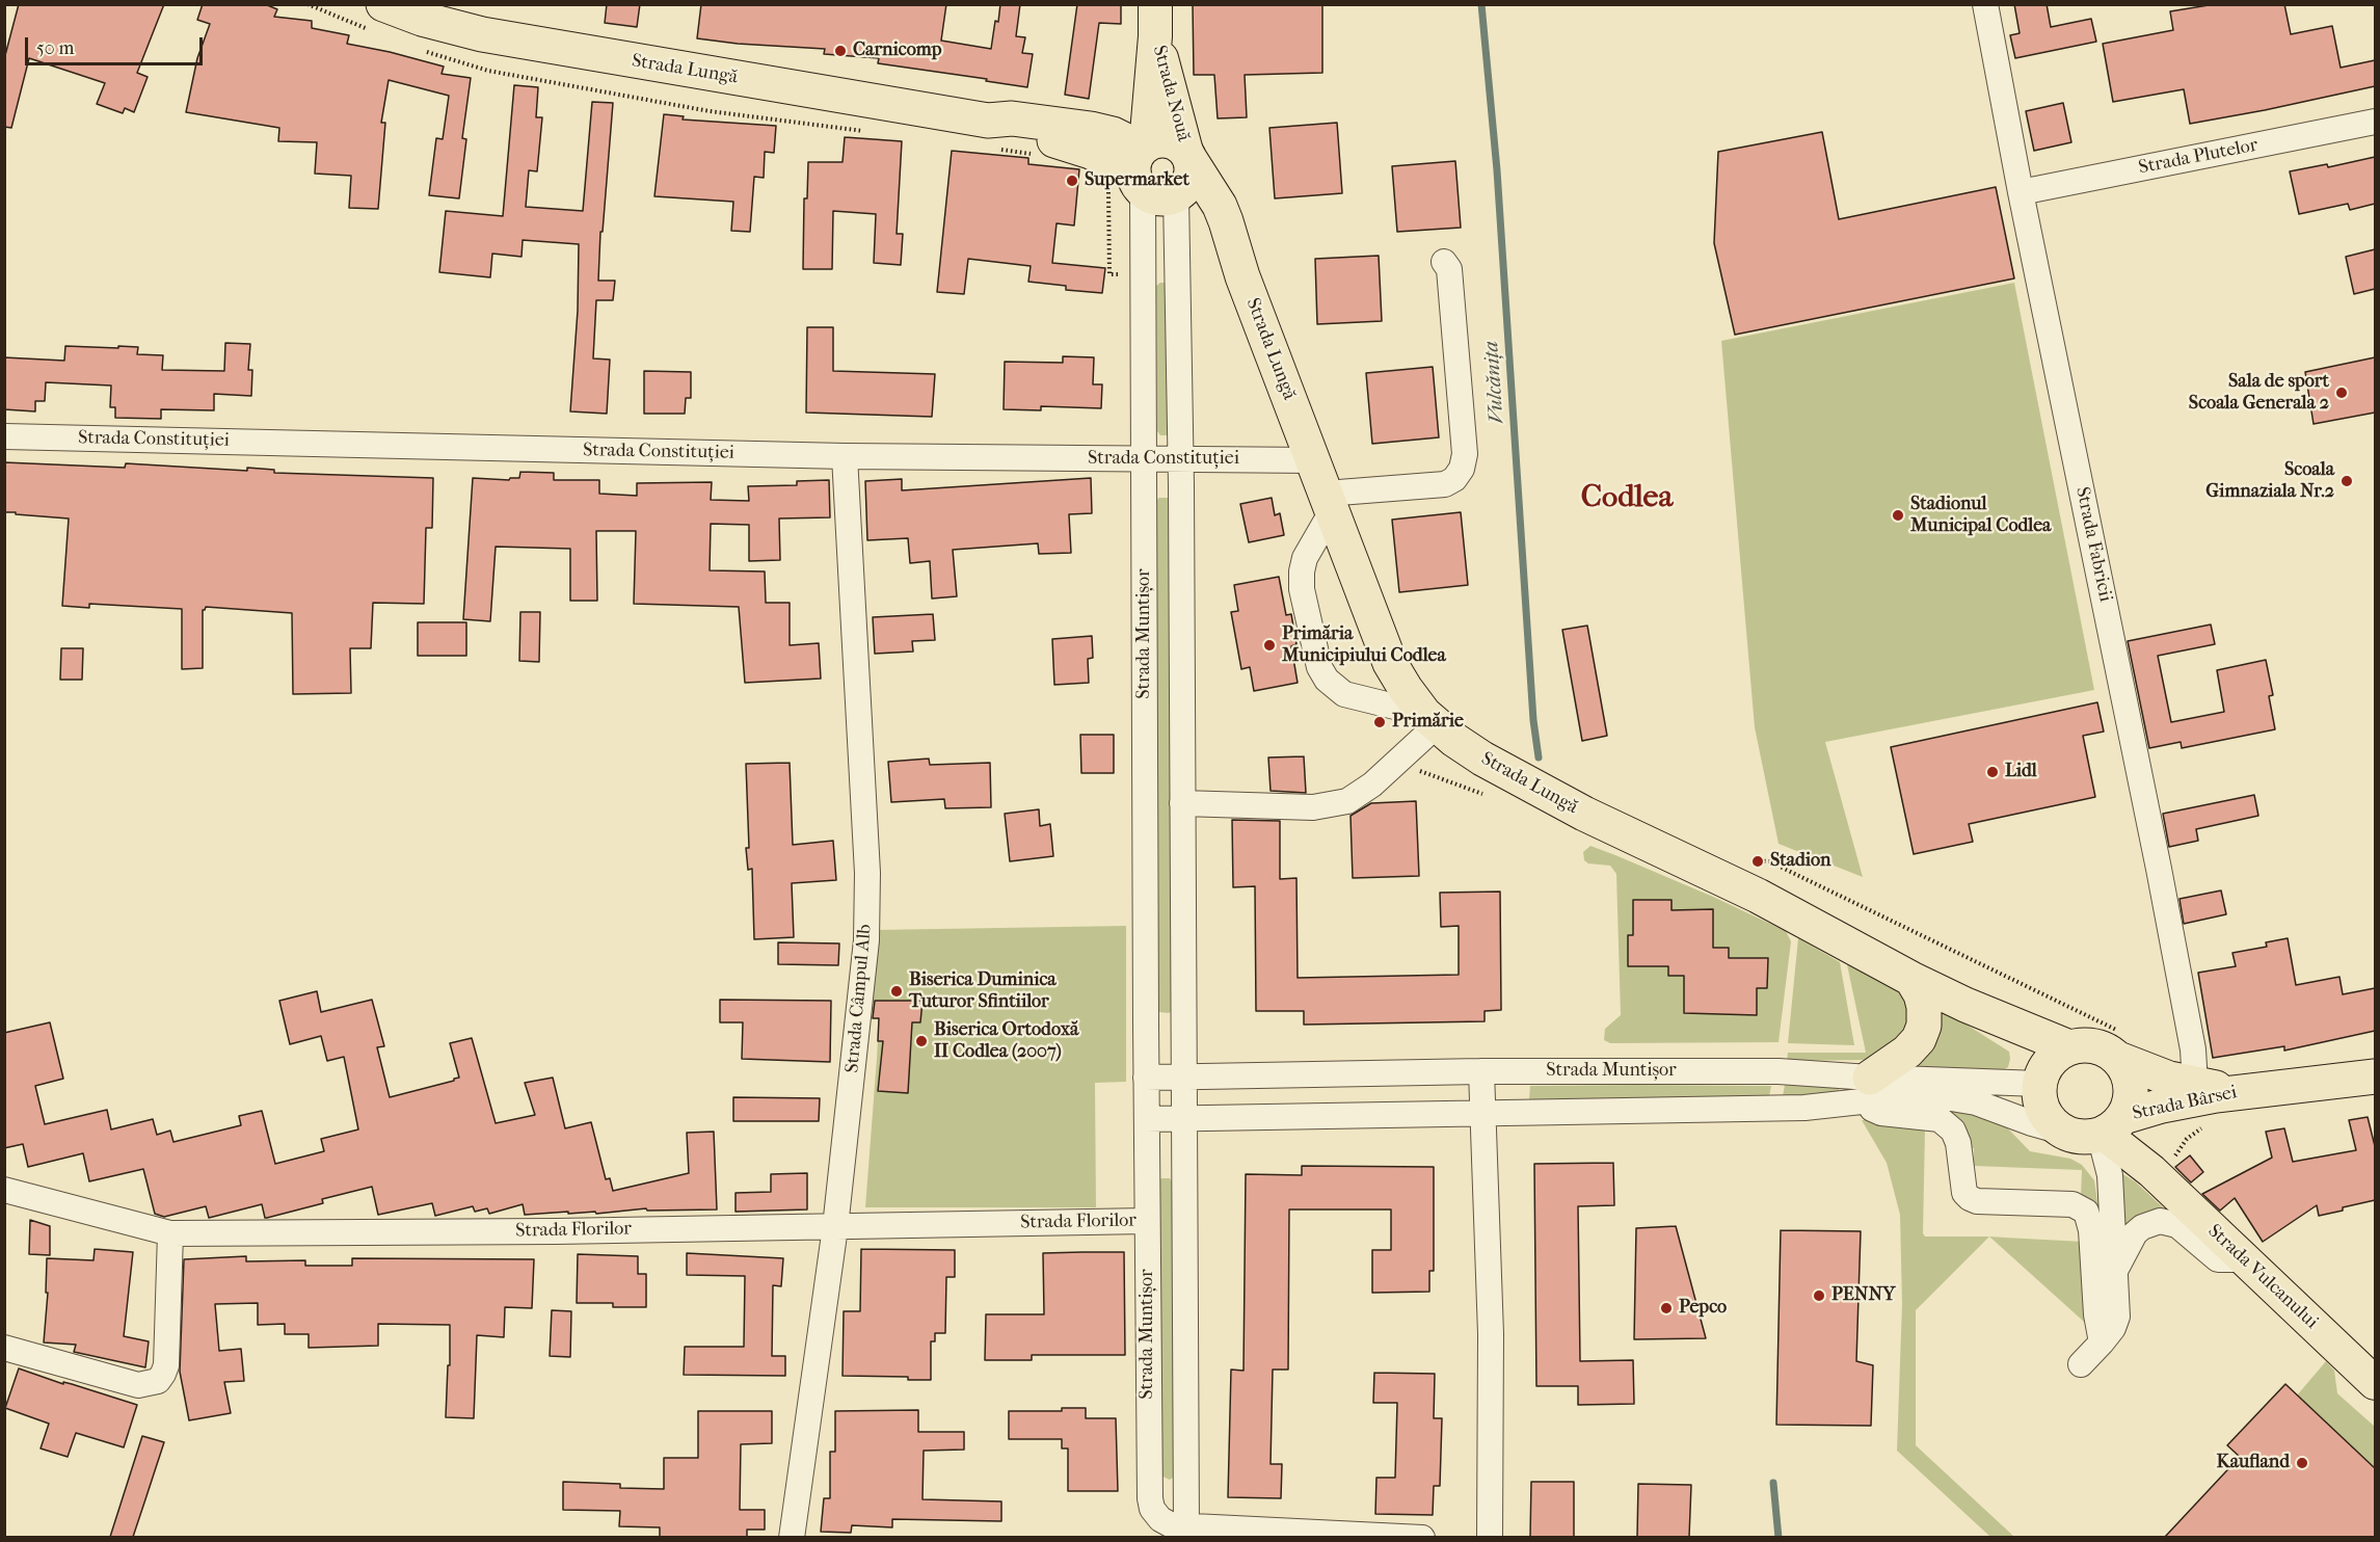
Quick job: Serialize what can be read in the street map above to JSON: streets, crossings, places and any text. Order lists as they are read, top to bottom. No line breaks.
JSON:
{"streets":{"highway":["Strada Lungă","Strada Bârsei"],"main road":["Strada Nouă","Strada Vulcanului"],"street":["Strada Plutelor","Strada Constituției","Strada Fabricii","Strada Muntișor","Strada Câmpul Alb","Strada Florilor"]},"crossings":[["Strada Lungă","Strada Nouă"],["Strada Lungă","Strada Constituției"],["Strada Lungă","Strada Muntișor"],["Strada Nouă","Strada Muntișor"],["Strada Plutelor","Strada Fabricii"],["Strada Constituției","Strada Muntișor"],["Strada Constituției","Strada Câmpul Alb"],["Strada Fabricii","Strada Bârsei"],["Strada Muntișor","Strada Bârsei"],["Strada Muntișor","Strada Florilor"],["Strada Muntișor","Strada Vulcanului"],["Strada Câmpul Alb","Strada Florilor"],["Strada Bârsei","Strada Vulcanului"]],"districts":["Codlea"],"water":["Vulcănița"],"places":["Carnicomp","Supermarket","Sala de sport Scoala Generala 2","Scoala Gimnaziala Nr.2","Stadionul Municipal Codlea","Primăria Municipiului Codlea","Primărie","Lidl","Stadion","Biserica Duminica Tuturor Sfintiilor","Biserica Ortodoxă II Codlea (2007)","PENNY","Pepco","Kaufland"],"scale_bar":"50 m"}
